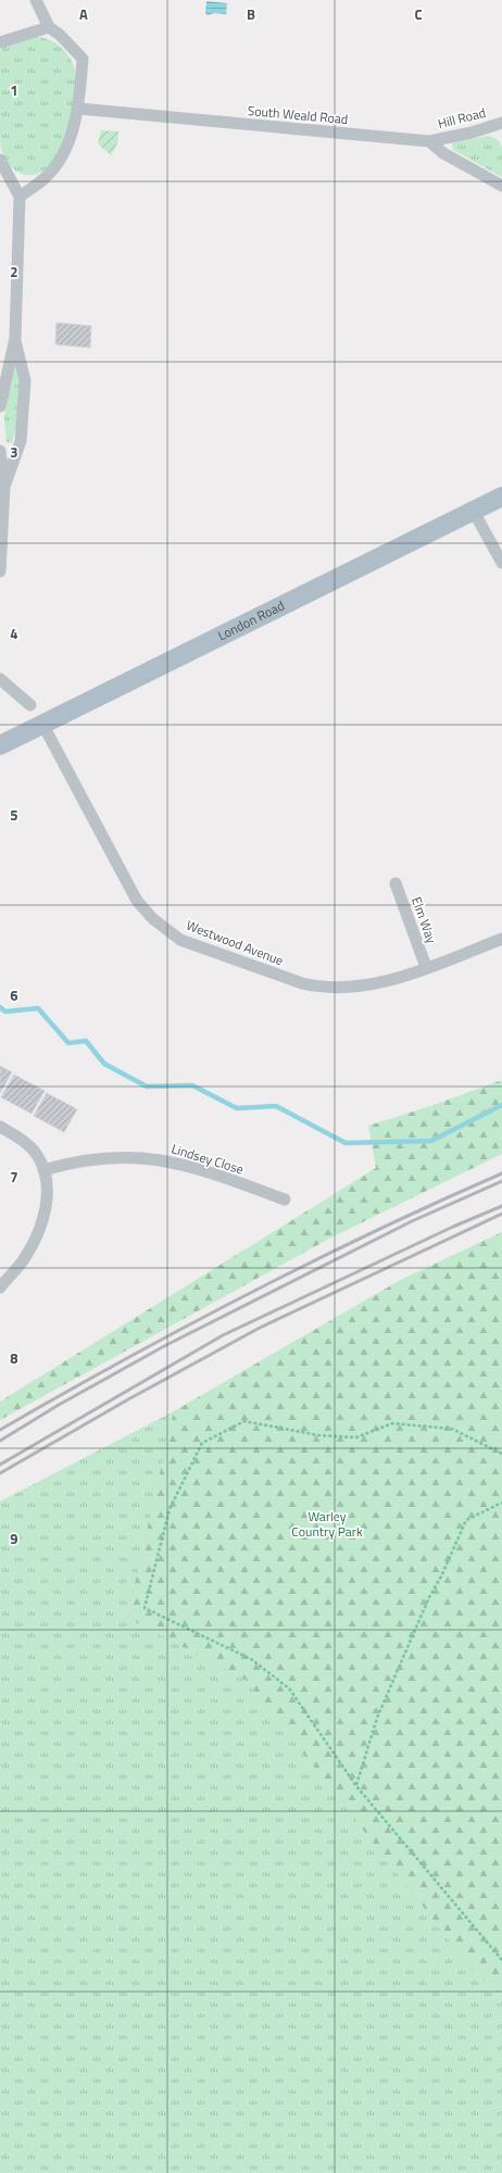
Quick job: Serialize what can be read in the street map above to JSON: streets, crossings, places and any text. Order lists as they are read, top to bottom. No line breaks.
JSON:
{"streets":{"main road":["London Road"],"street":["South Weald Road","Hill Road","Elm Way","Westwood Avenue","Lindsey Close"]},"crossings":[["South Weald Road","Hill Road"],["London Road","Westwood Avenue"],["Elm Way","Westwood Avenue"]],"parks":["Warley Country Park"],"grid":{"columns":["A","B","C"],"rows":["1","2","3","4","5","6","7","8","9"]}}
